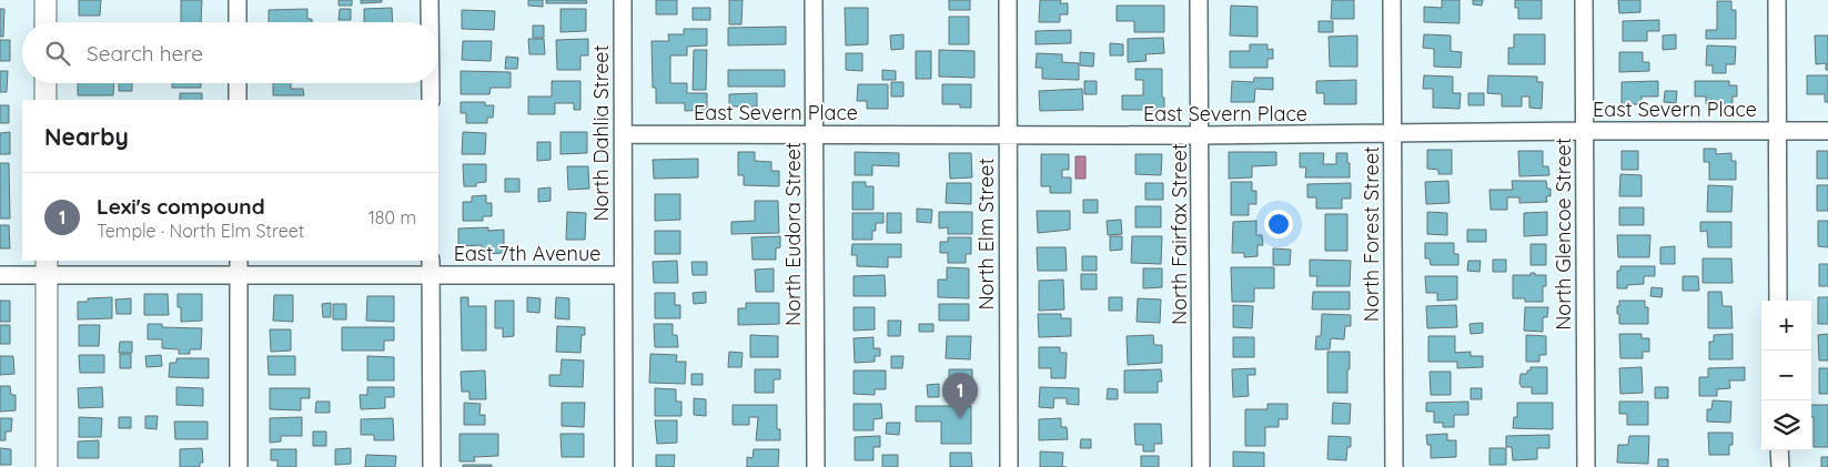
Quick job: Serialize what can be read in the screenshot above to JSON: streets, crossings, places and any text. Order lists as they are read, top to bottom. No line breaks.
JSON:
{"streets":{"street":["East Severn Place","North Dahlia Street","North Eudora Street","North Elm Street","North Fairfax Street","North Forest Street","North Glencoe Street","East 7th Avenue"]},"crossings":[["East Severn Place","North Dahlia Street"],["East Severn Place","North Eudora Street"],["East Severn Place","North Elm Street"],["East Severn Place","North Fairfax Street"],["East Severn Place","North Forest Street"],["East Severn Place","North Glencoe Street"],["North Dahlia Street","East 7th Avenue"]],"page":{"search":"Search here","heading":"Nearby","list":[{"mark":"1","name":"Lexi's compound","note":"Temple · North Elm Street","value":"180 m"}],"map_buttons":["+","−"],"pins":"1"}}
